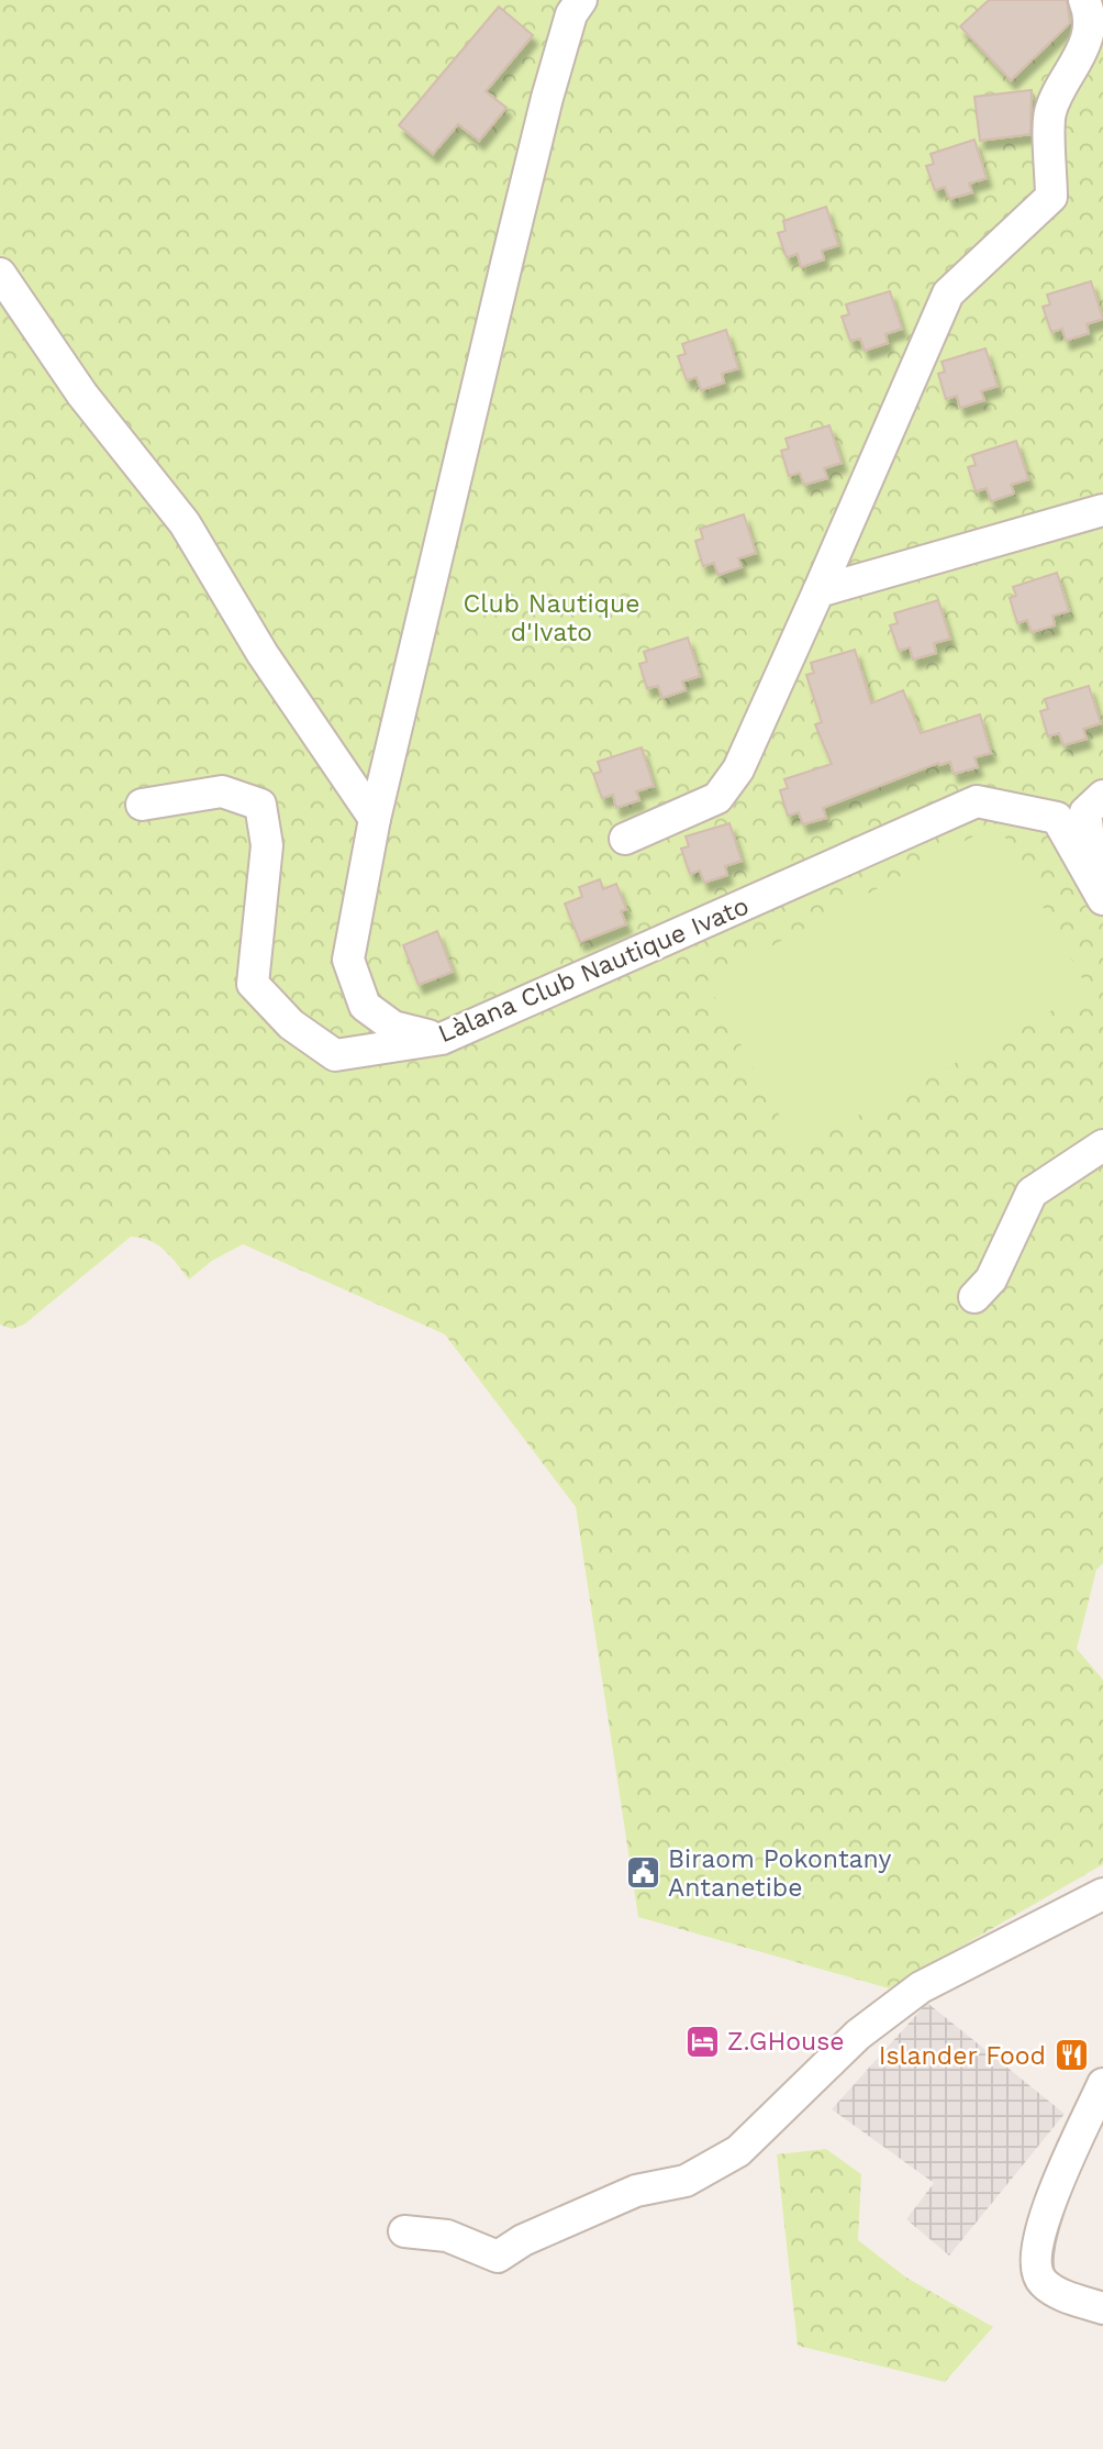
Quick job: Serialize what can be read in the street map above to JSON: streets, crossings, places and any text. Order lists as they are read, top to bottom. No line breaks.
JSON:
{"streets":{"street":["Làlana Club Nautique Ivato"]},"parks":["Club Nautique d'Ivato"],"places":{"public building":["Biraom Pokontany Antanetibe"],"hotel":["Z.GHouse"],"restaurant":["Islander Food"]}}
